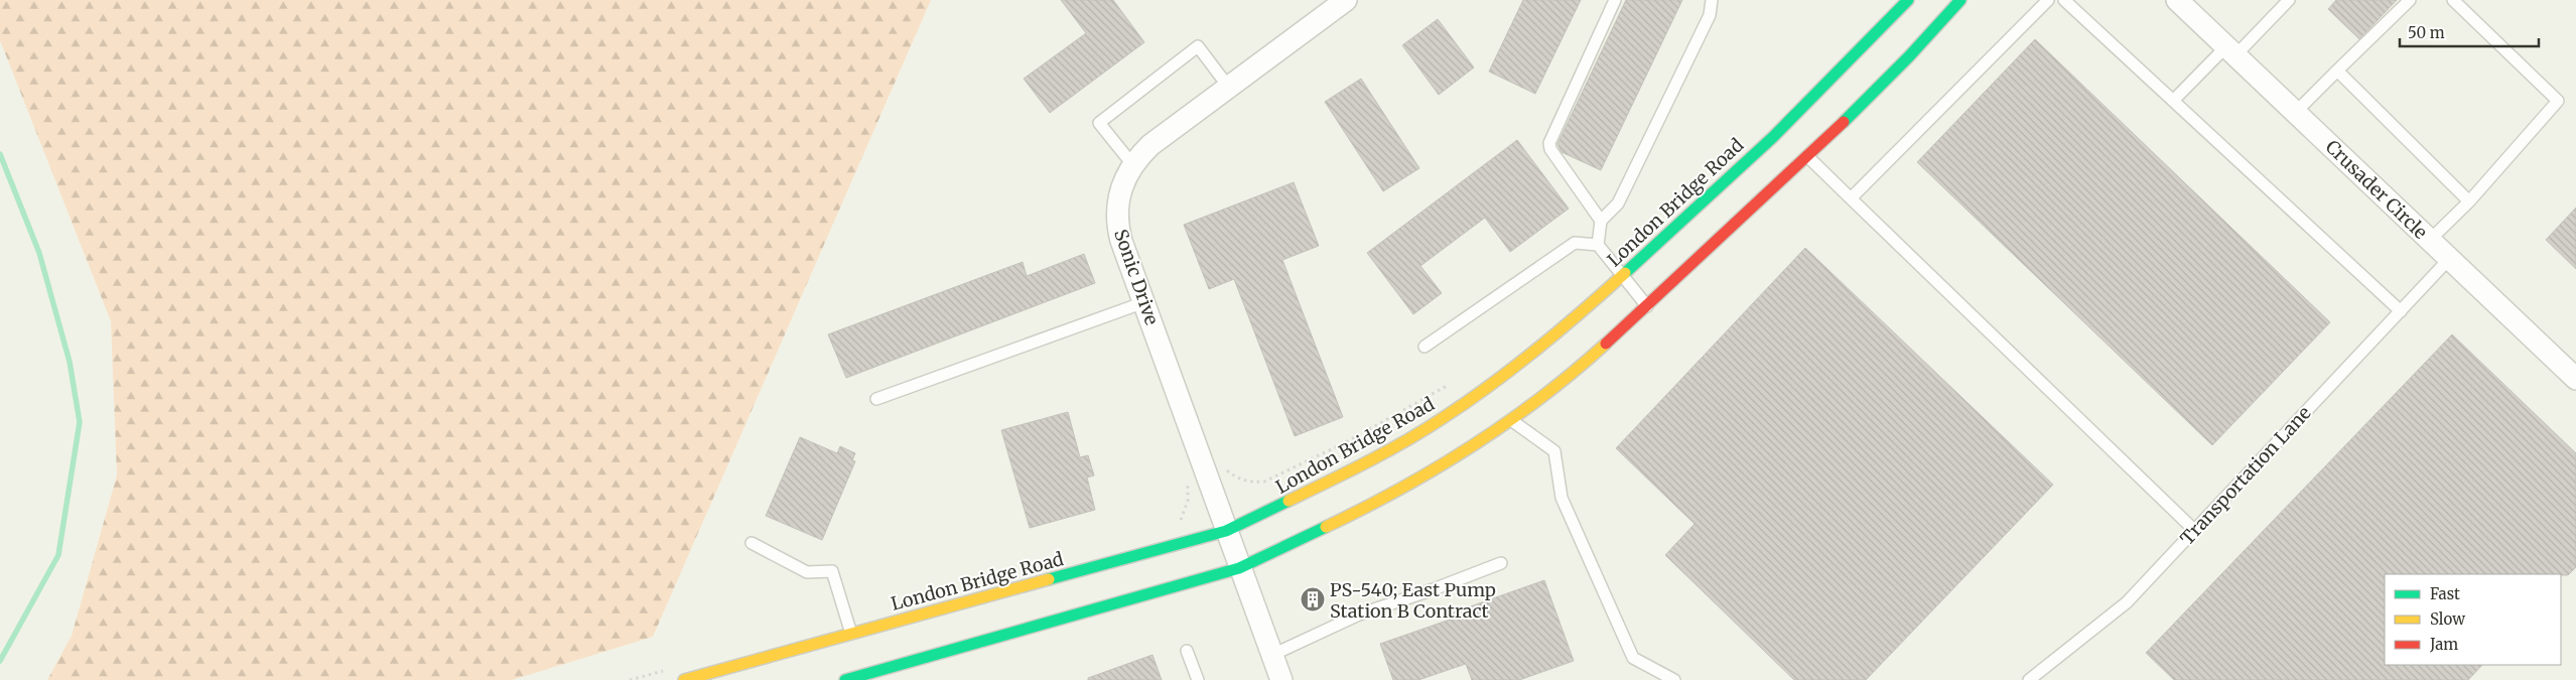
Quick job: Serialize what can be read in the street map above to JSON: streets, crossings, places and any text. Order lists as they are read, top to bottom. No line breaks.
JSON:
{"streets":{"main road":["London Bridge Road"],"street":["Crusader Circle","Sonic Drive"],"lane":["Transportation Lane"]},"crossings":[["Crusader Circle","Transportation Lane"],["London Bridge Road","Sonic Drive"]],"places":{"building":["PS-540; East Pump Station B Contract"]},"legend":["Fast","Slow","Jam"],"scale_bar":"50 m"}
